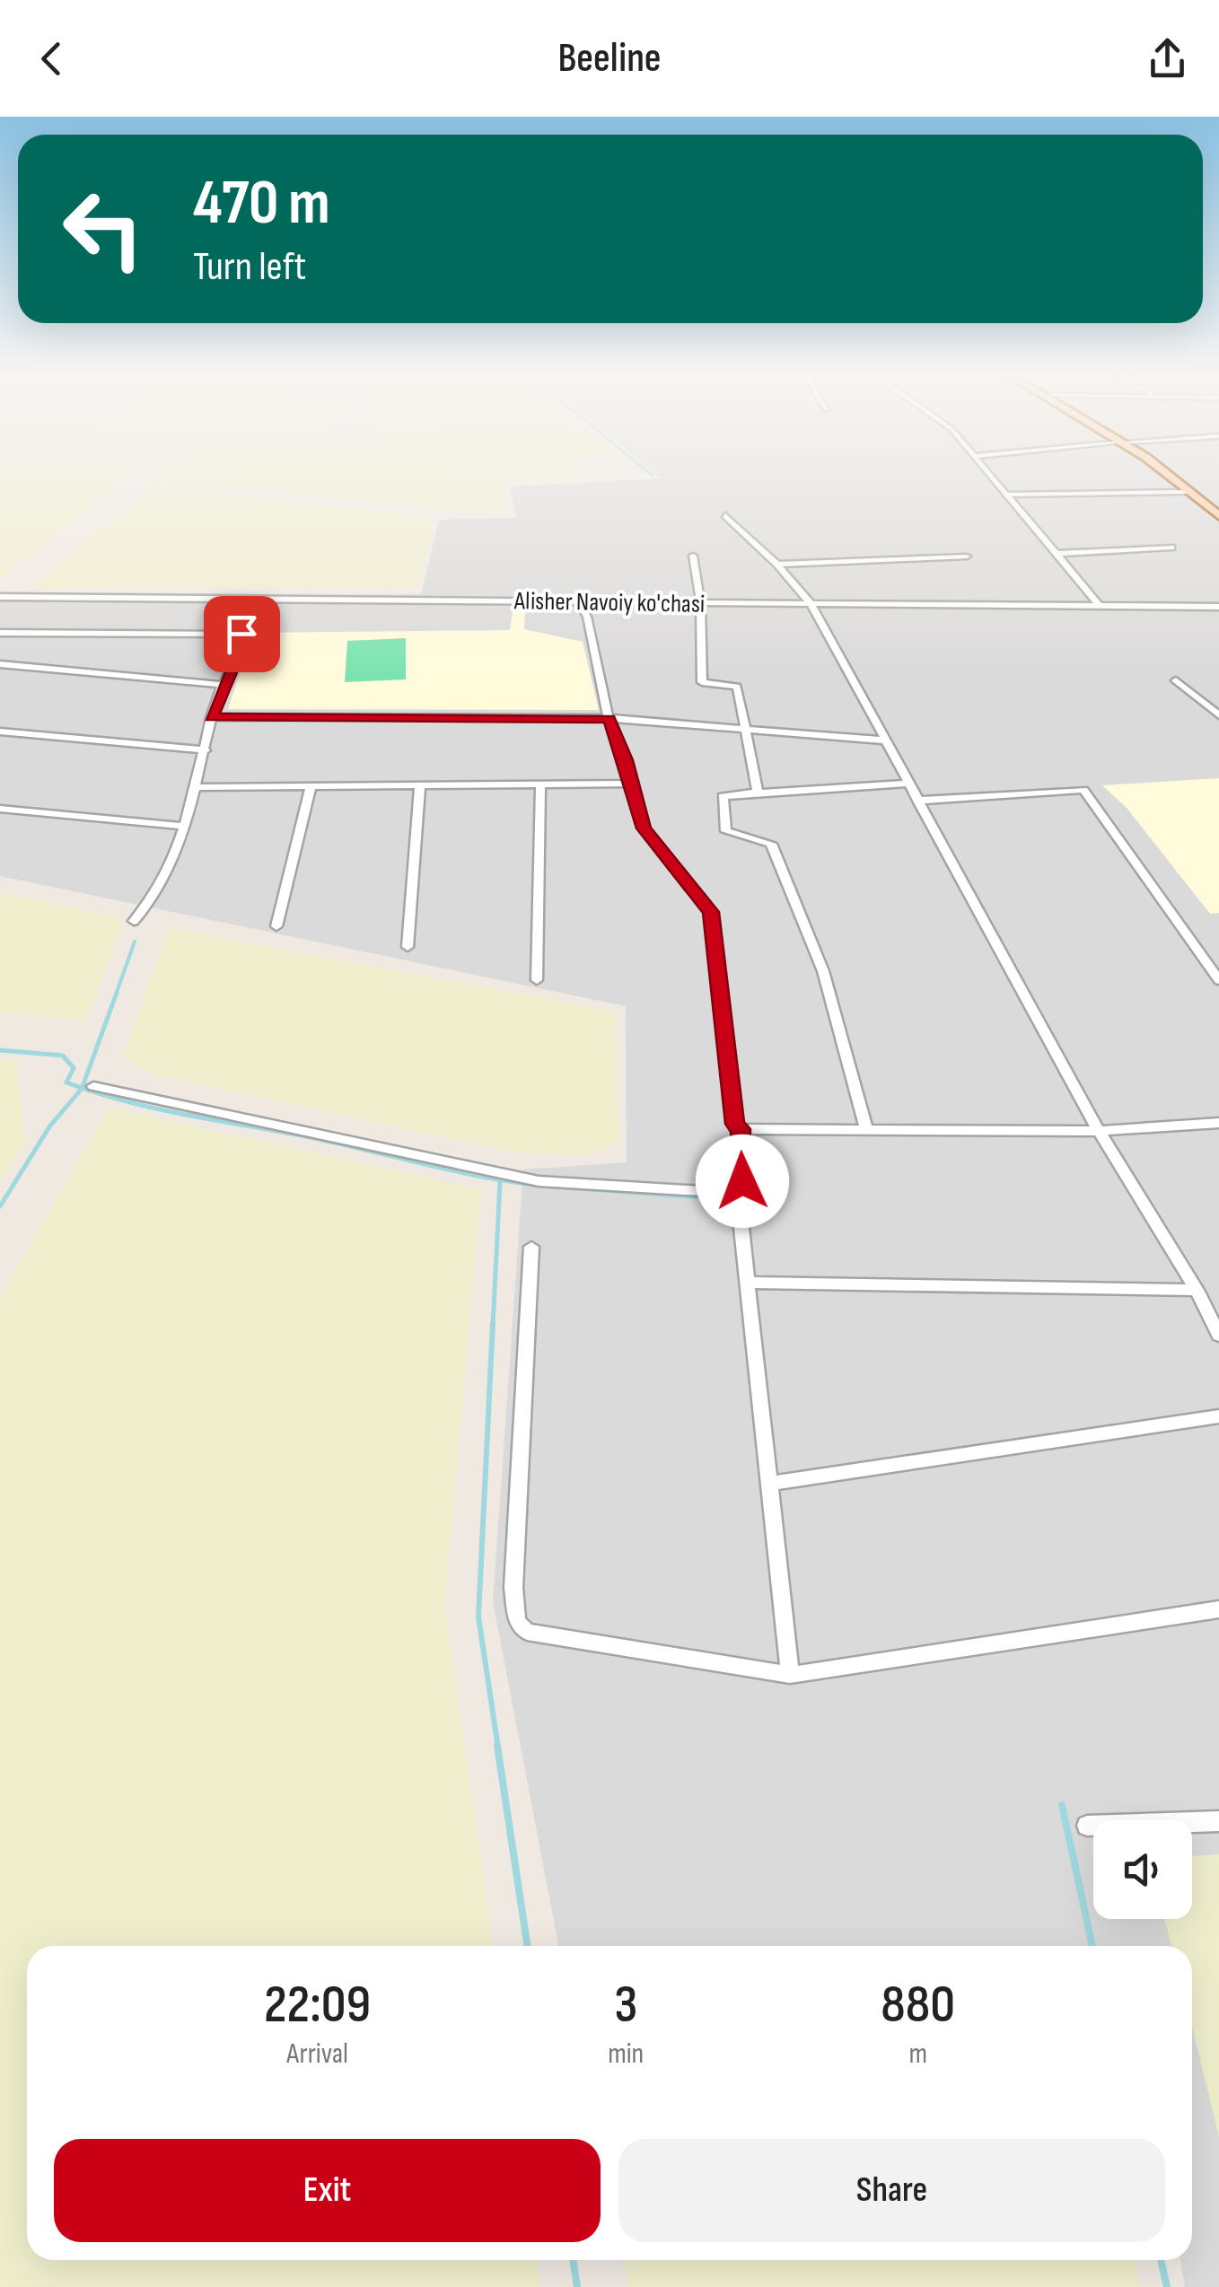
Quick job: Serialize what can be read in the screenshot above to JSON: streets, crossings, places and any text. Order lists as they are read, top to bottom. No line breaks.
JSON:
{"streets":{"street":["Alisher Navoiy ko'chasi"]},"page":{"header":"Beeline","turn":["470 m","Turn left"],"eta":["22:09","Arrival","3","min","880","m"],"buttons":["Exit","Share"]}}
